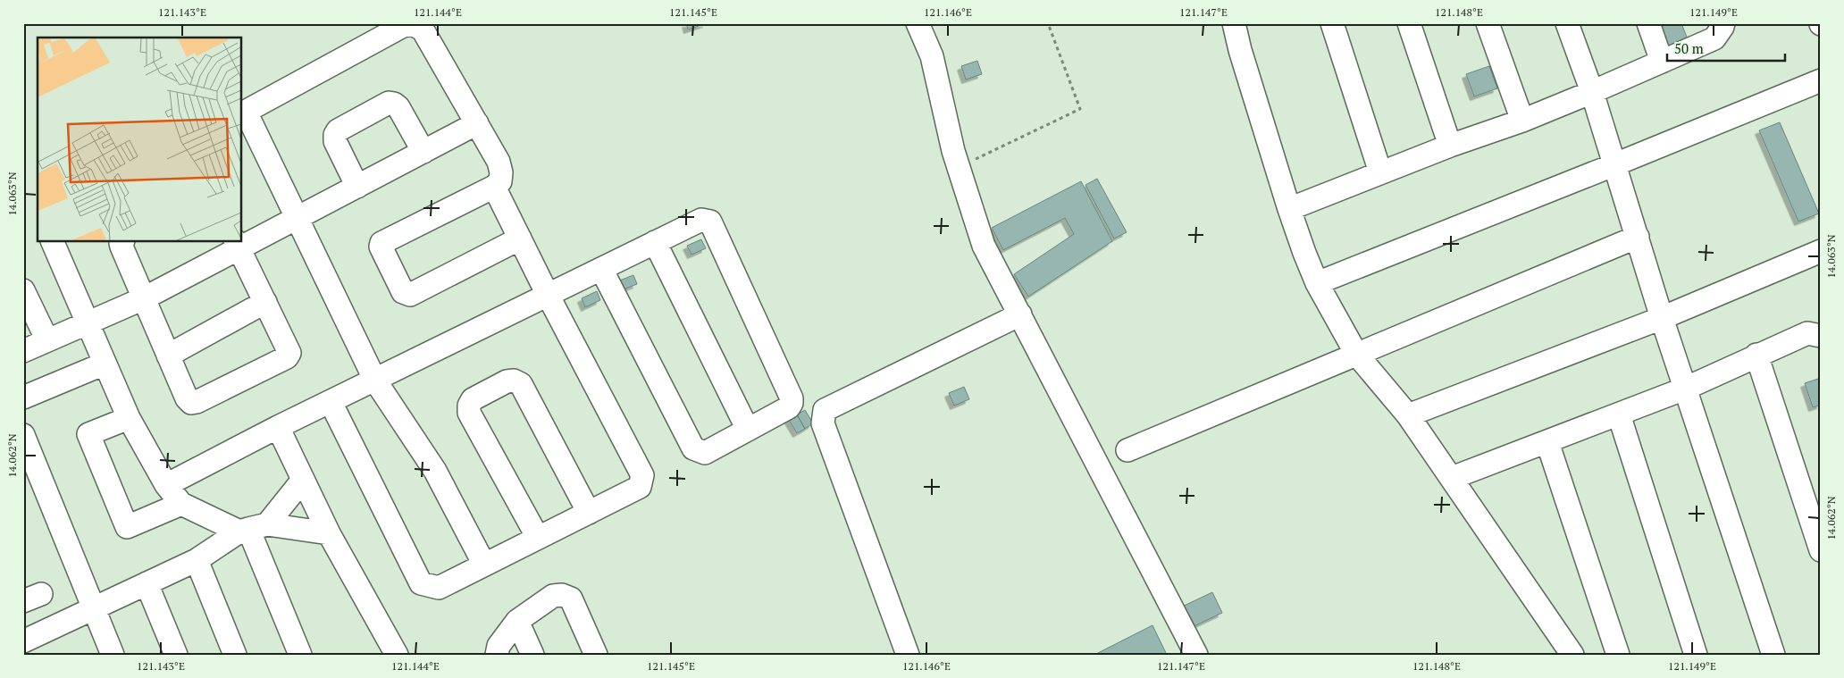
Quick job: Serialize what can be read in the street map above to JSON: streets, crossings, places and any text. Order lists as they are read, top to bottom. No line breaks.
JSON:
{"scale_bar":"50 m","coordinates":["121.143°E","121.144°E","121.145°E","121.146°E","121.147°E","121.148°E","121.149°E","14.063°N","14.062°N"]}
